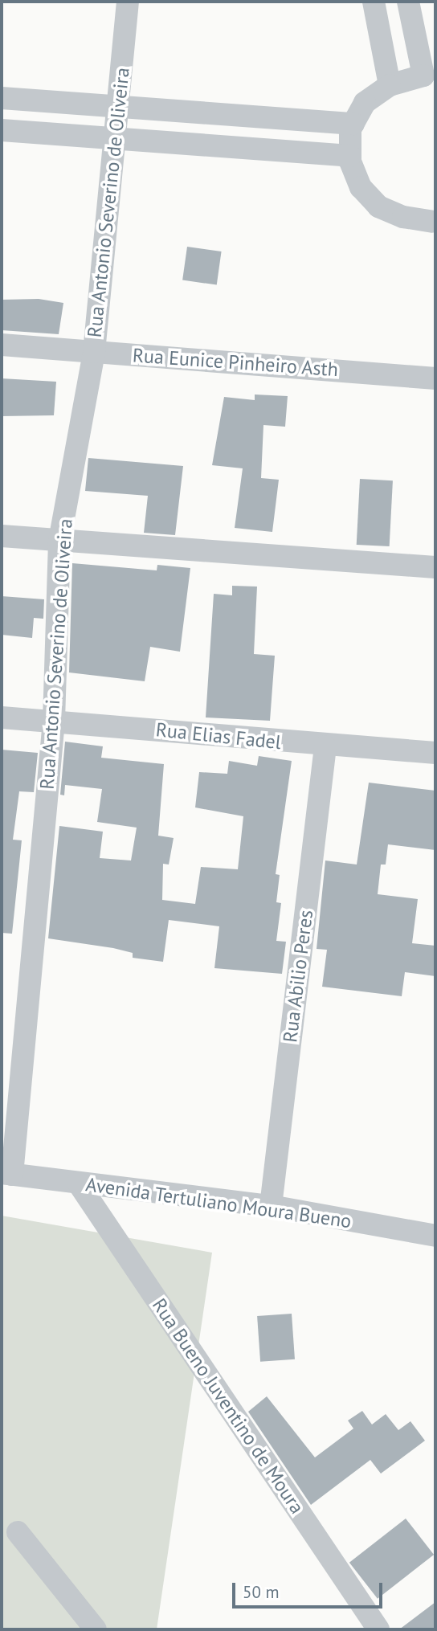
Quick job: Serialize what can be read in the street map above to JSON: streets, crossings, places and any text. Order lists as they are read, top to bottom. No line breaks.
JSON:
{"streets":{"street":["Rua Antonio Severino de Oliveira","Rua Eunice Pinheiro Asth","Rua Elias Fadel","Rua Abilio Peres","Avenida Tertuliano Moura Bueno","Rua Bueno Juventino de Moura"]},"crossings":[["Rua Antonio Severino de Oliveira","Rua Eunice Pinheiro Asth"],["Rua Antonio Severino de Oliveira","Rua Elias Fadel"],["Rua Antonio Severino de Oliveira","Avenida Tertuliano Moura Bueno"],["Rua Elias Fadel","Rua Abilio Peres"],["Rua Abilio Peres","Avenida Tertuliano Moura Bueno"],["Avenida Tertuliano Moura Bueno","Rua Bueno Juventino de Moura"]],"scale_bar":"50 m"}
